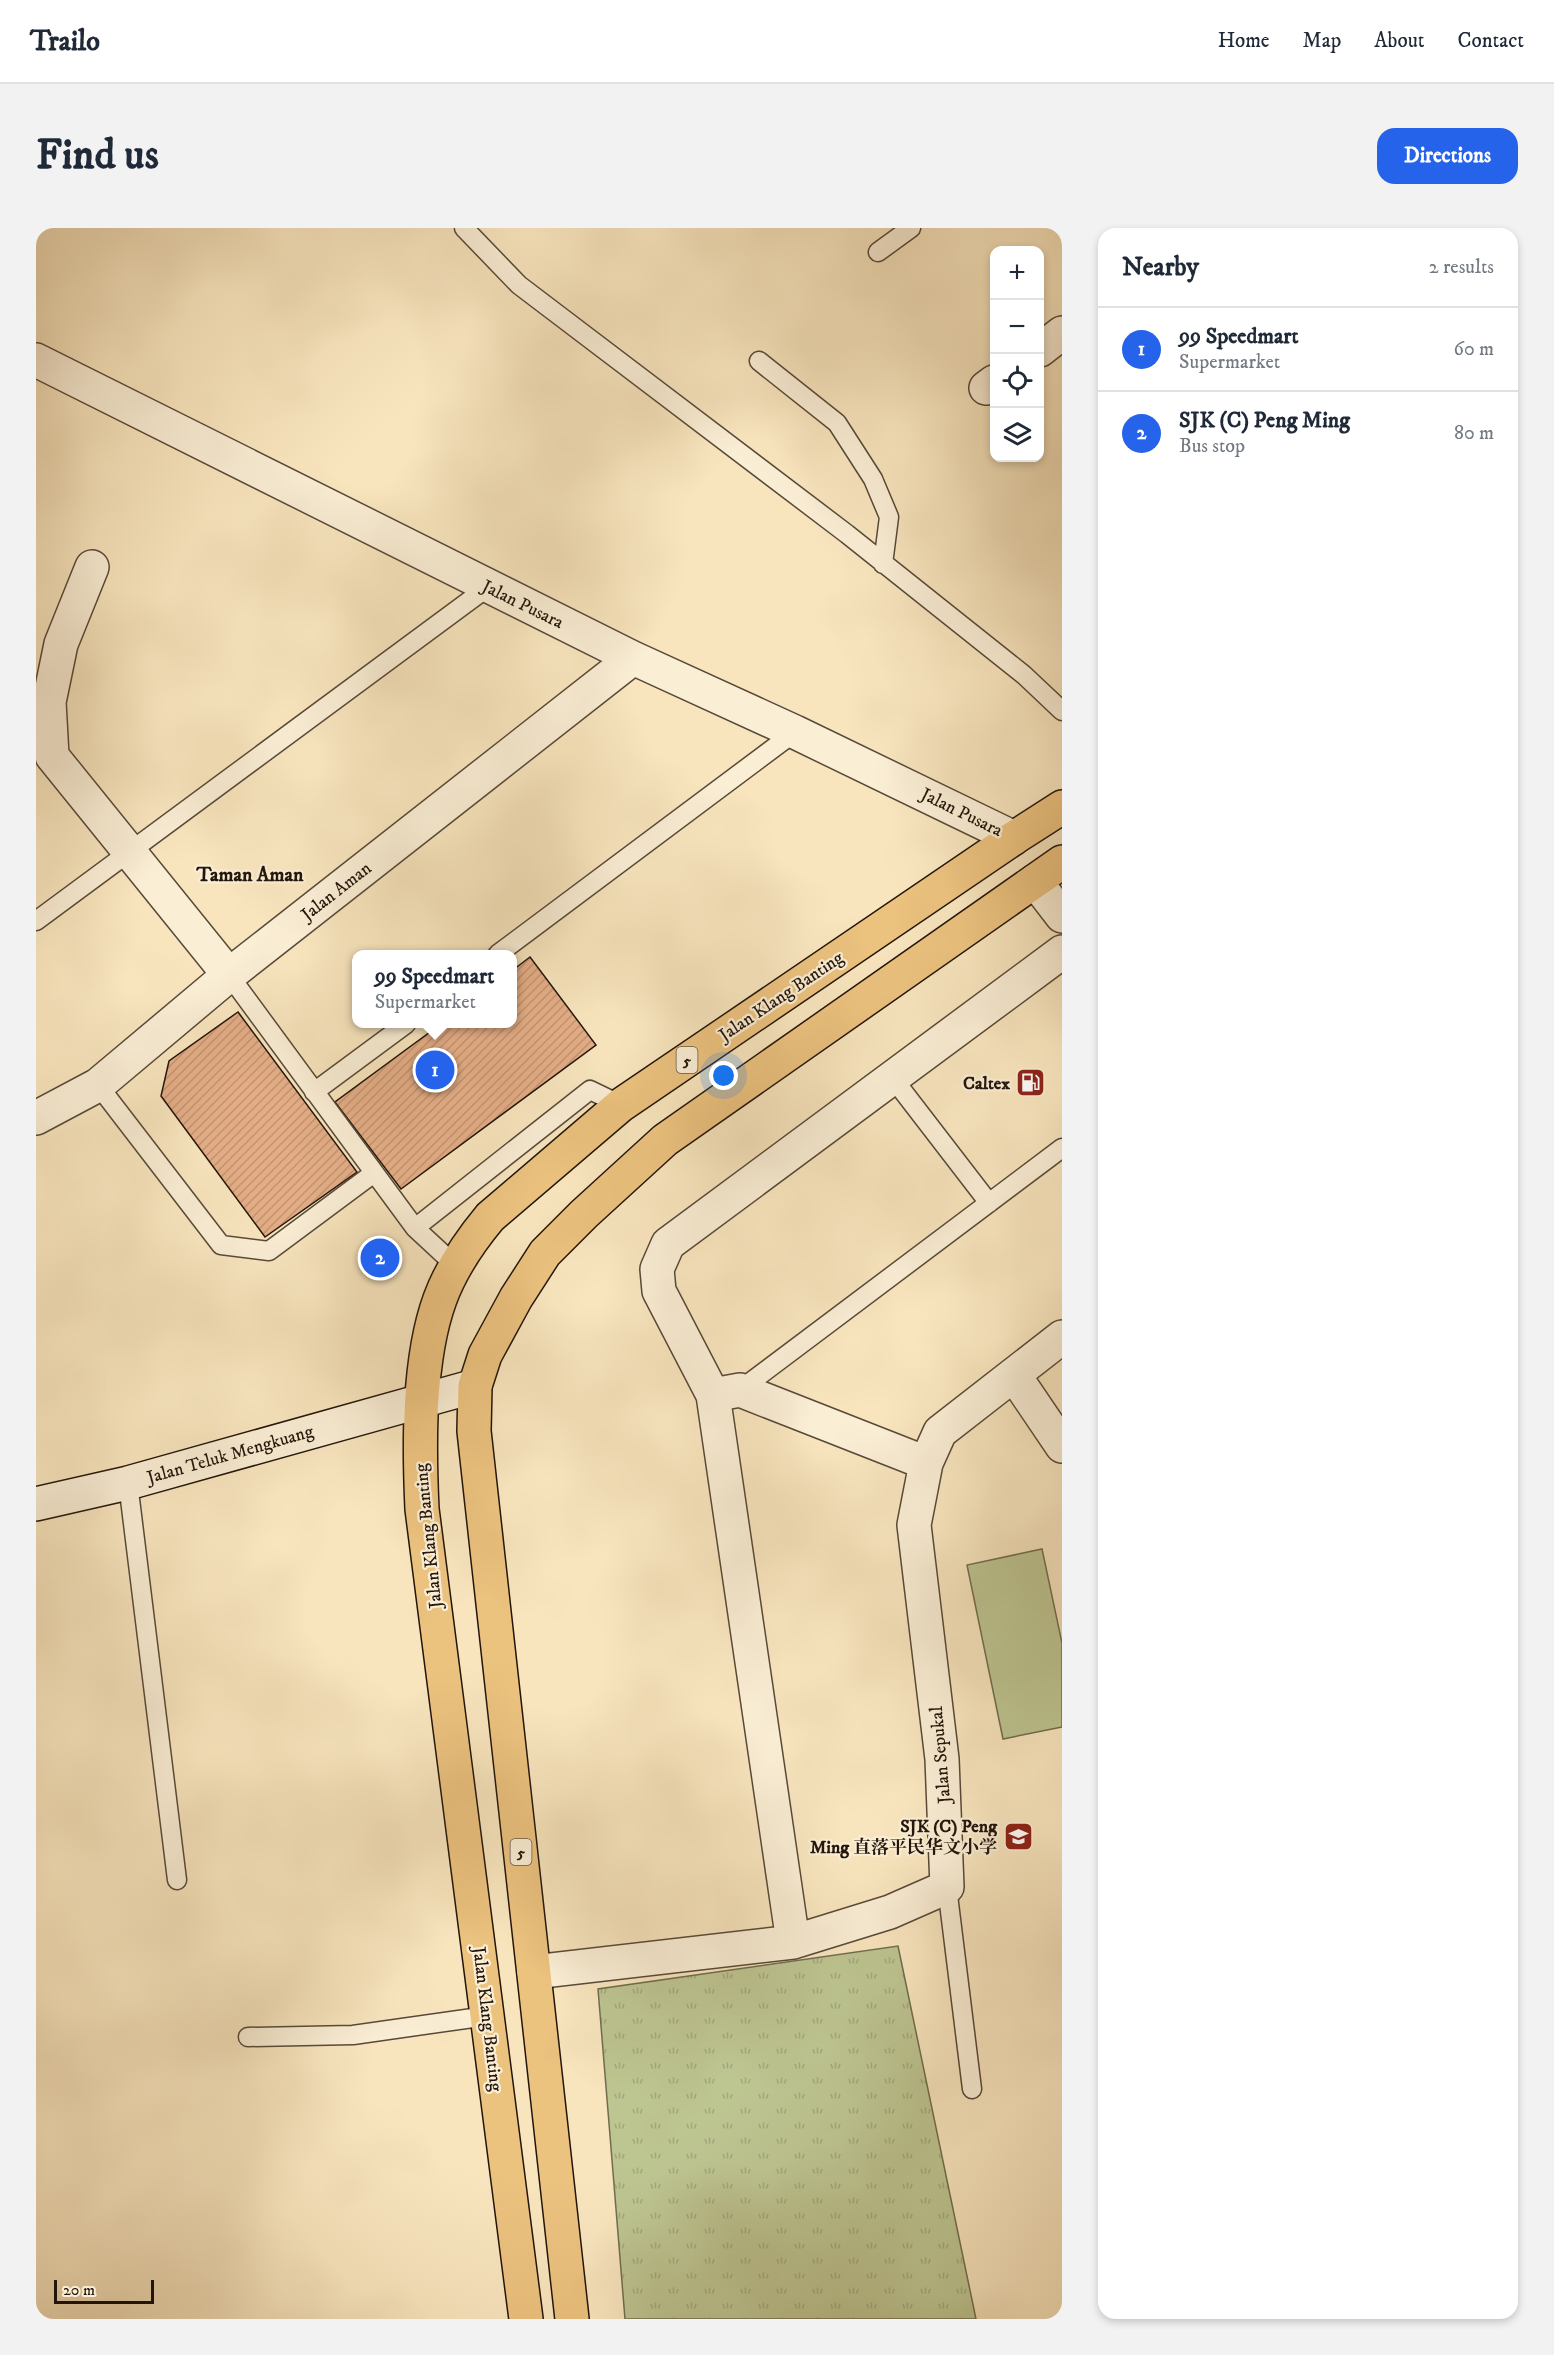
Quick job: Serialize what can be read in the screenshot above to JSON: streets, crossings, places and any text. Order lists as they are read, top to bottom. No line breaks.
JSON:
{"streets":{"highway":["Jalan Klang Banting","5"],"street":["Jalan Pusara","Jalan Aman","Jalan Teluk Mengkuang","Jalan Sepukal"]},"crossings":[["Jalan Pusara","Jalan Aman"],["Jalan Pusara","Jalan Klang Banting"],["Jalan Klang Banting","Jalan Teluk Mengkuang"],["5","Jalan Teluk Mengkuang"]],"districts":["Taman Aman"],"places":{"fuel station":["Caltex"],"school or university":["SJK (C) Peng Ming 直落平民华文小学"]},"scale_bar":"20 m","page":{"header":"Trailo","nav":["Home","Map","About","Contact"],"buttons":"Directions","title":"Find us","heading":["Nearby","2 results"],"map_buttons":["+","−"],"list":[{"mark":"1","name":"99 Speedmart","note":"Supermarket","value":"60 m"},{"mark":"2","name":"SJK (C) Peng Ming","note":"Bus stop","value":"80 m"}],"popup":["99 Speedmart","Supermarket"],"pins":["1","2"],"scale":"20 m"}}
